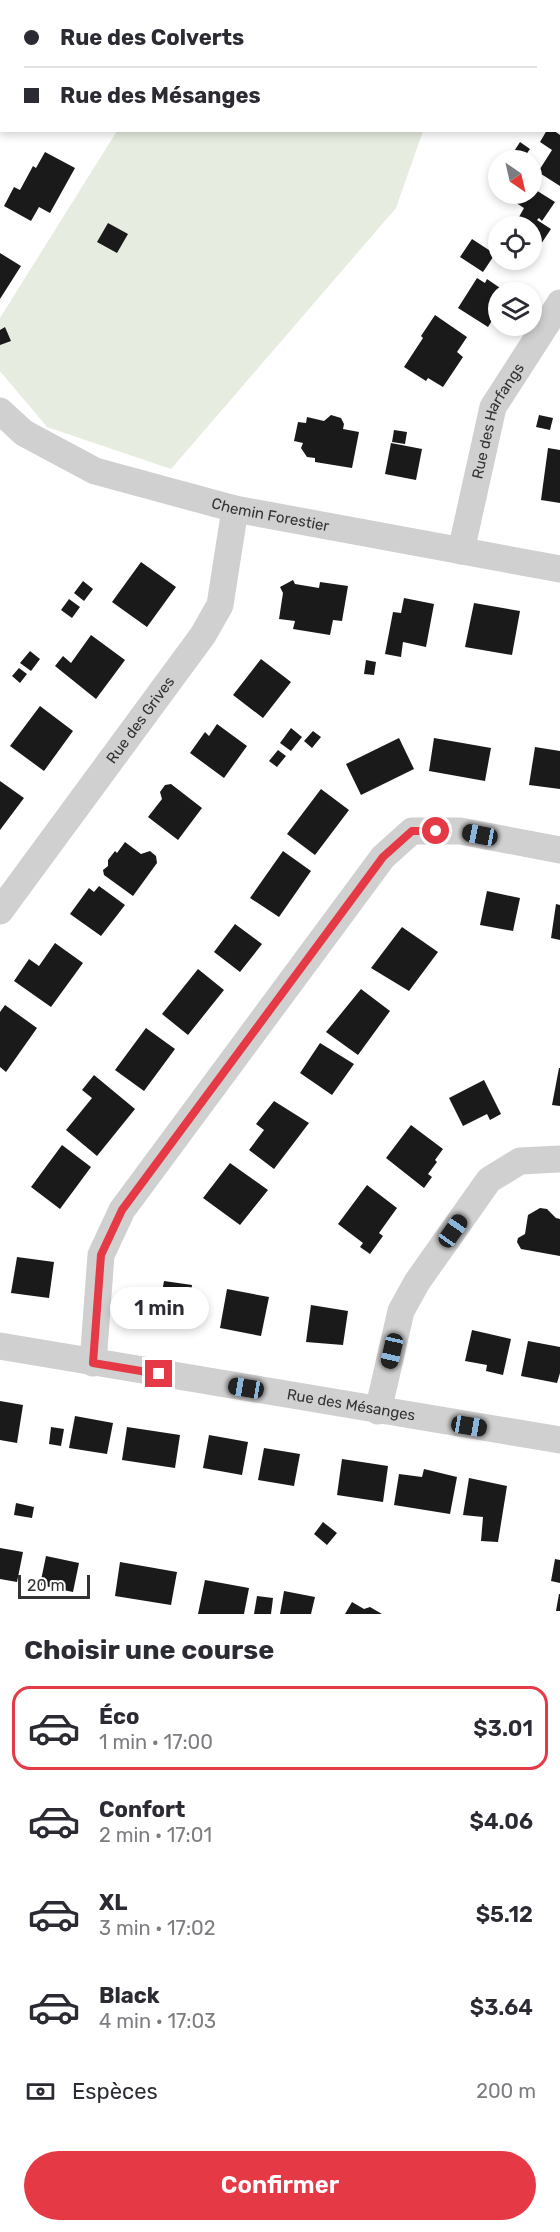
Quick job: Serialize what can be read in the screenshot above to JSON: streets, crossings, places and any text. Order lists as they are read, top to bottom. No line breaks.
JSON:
{"streets":{"street":["Rue des Harfangs","Chemin Forestier","Rue des Grives","Rue des Mésanges"]},"crossings":[["Rue des Harfangs","Chemin Forestier"],["Chemin Forestier","Rue des Grives"]],"scale_bar":"20 m","north":"bottom right","page":{"banner":["Rue des Colverts","Rue des Mésanges"],"bubble":"1 min","scale":"20 m","heading":"Choisir une course","list":[{"name":"Éco","note":"1 min · 17:00","value":"$3.01"},{"name":"Confort","note":"2 min · 17:01","value":"$4.06"},{"name":"XL","note":"3 min · 17:02","value":"$5.12"},{"name":"Black","note":"4 min · 17:03","value":"$3.64"}],"pay":["Espèces","200 m"],"buttons":"Confirmer"}}
